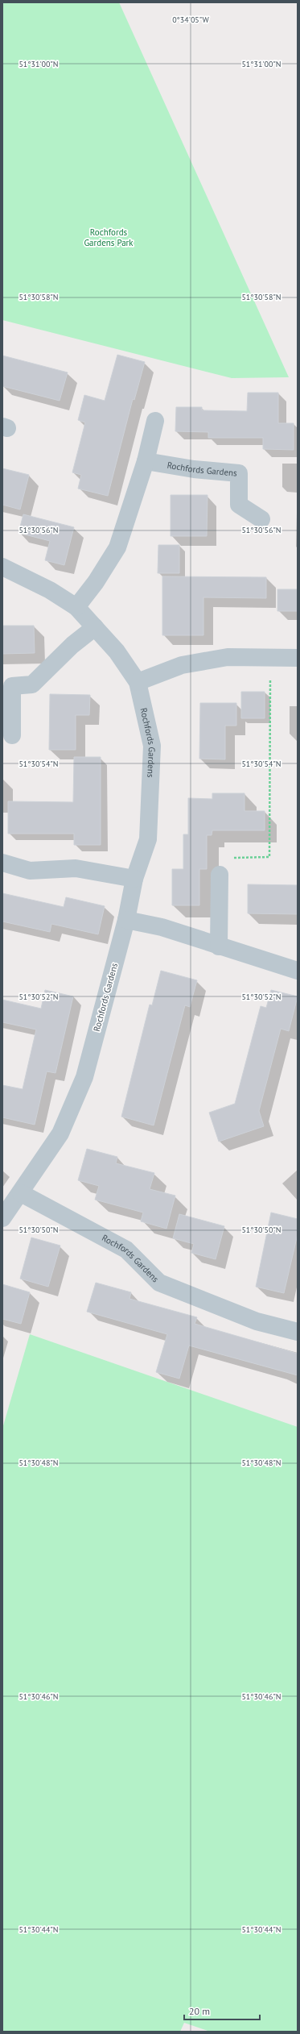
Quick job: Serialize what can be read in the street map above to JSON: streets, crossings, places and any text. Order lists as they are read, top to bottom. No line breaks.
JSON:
{"streets":{"street":["Rochfords Gardens"]},"parks":["Rochfords Gardens Park"],"scale_bar":"20 m","coordinates":["0°34'05\"W","51°31'00\"N","51°30'58\"N","51°30'56\"N","51°30'54\"N","51°30'52\"N","51°30'50\"N","51°30'48\"N","51°30'46\"N","51°30'44\"N"]}
